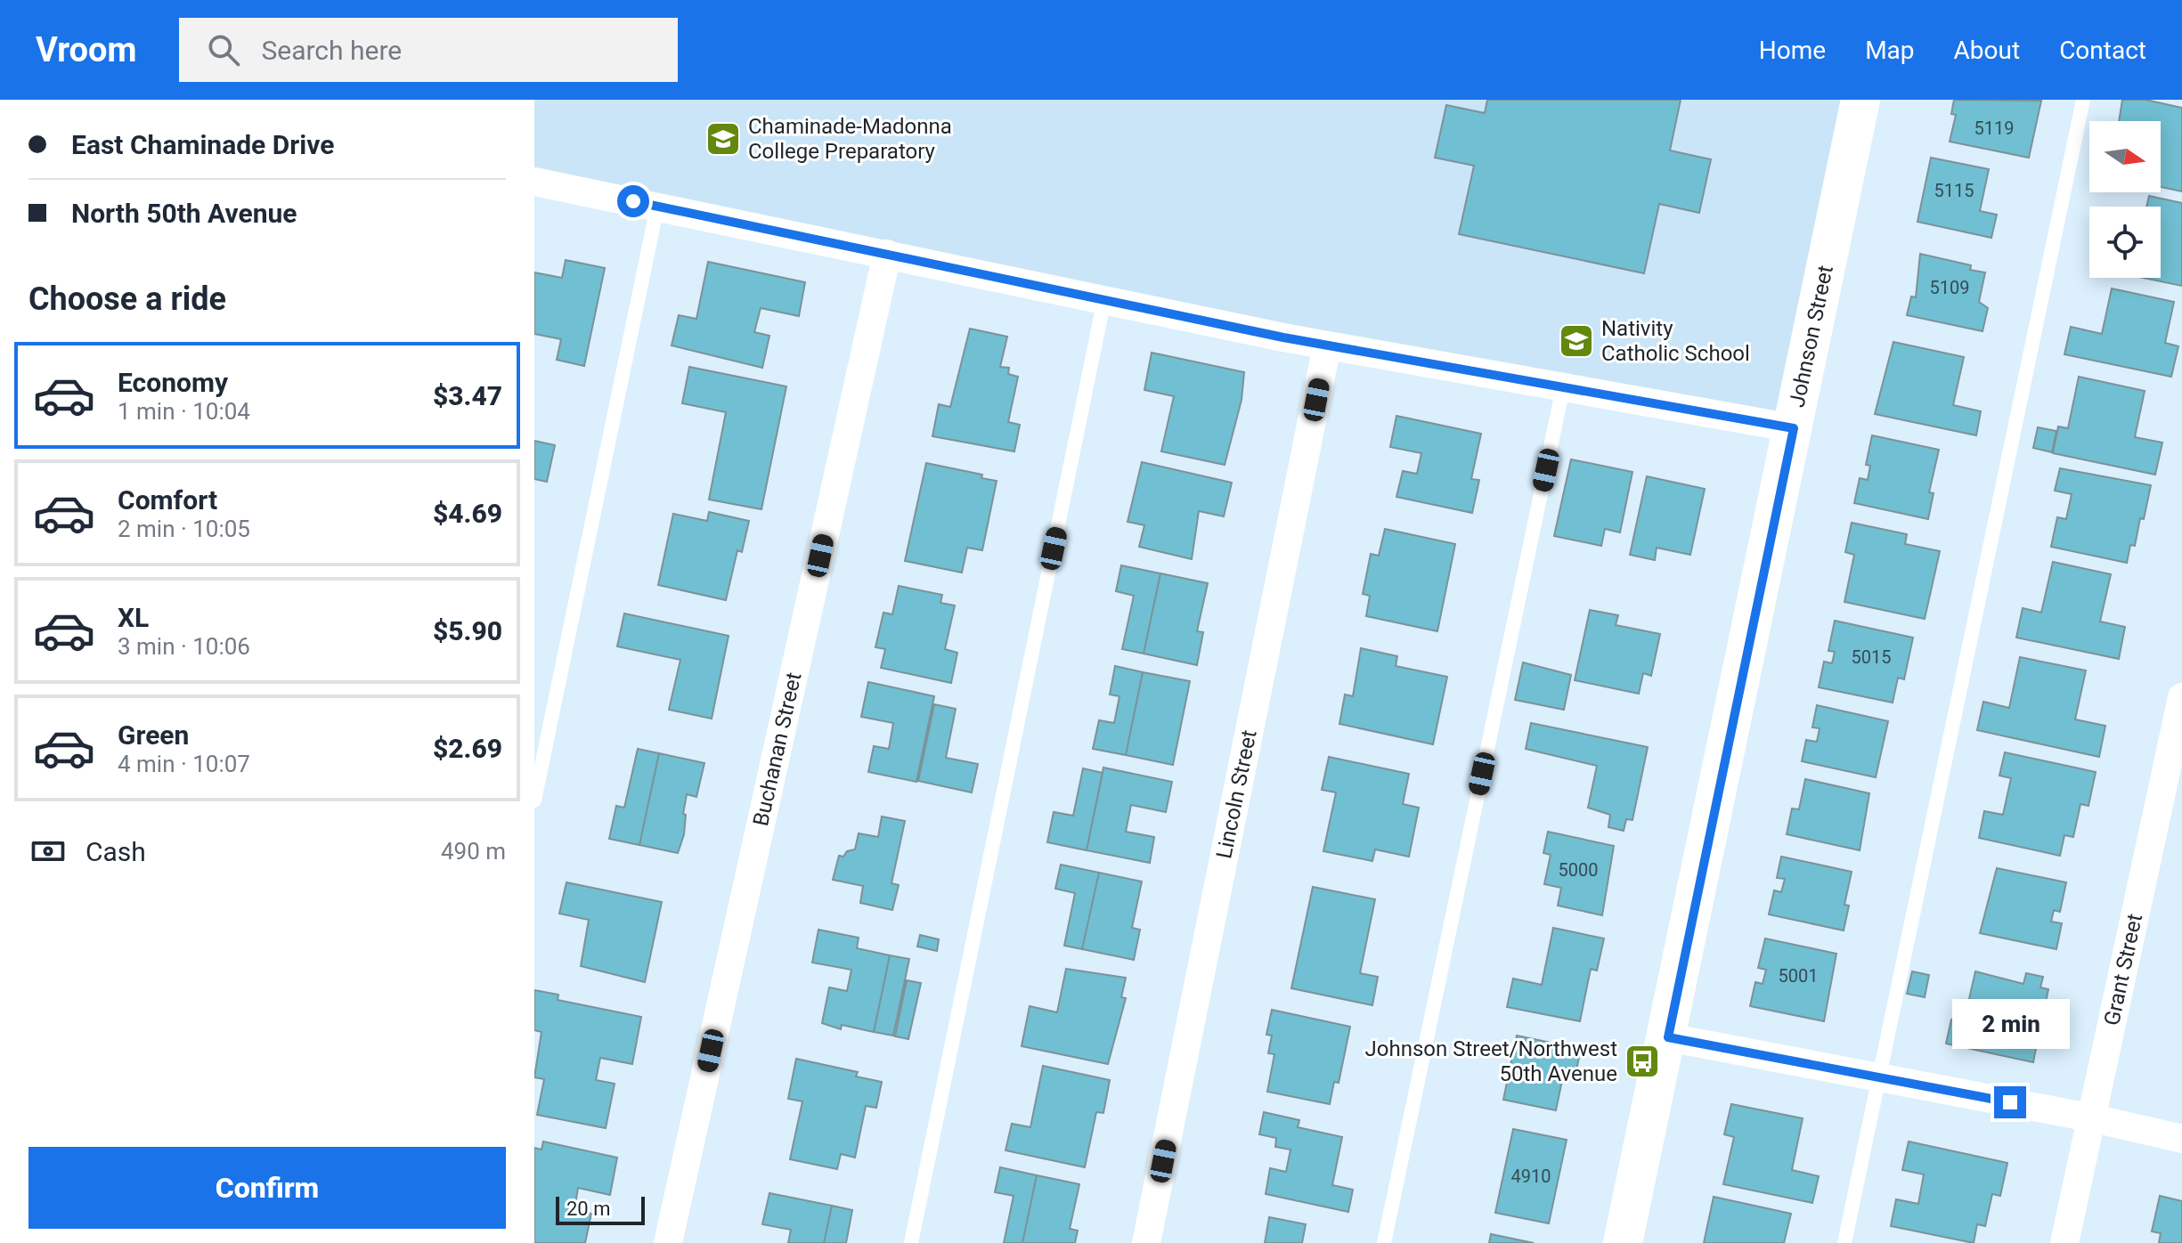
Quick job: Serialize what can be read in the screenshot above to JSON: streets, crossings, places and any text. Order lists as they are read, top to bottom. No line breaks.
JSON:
{"streets":{"street":["Johnson Street","Buchanan Street","Lincoln Street","Grant Street"]},"places":{"school or university":["Chaminade-Madonna College Preparatory","Nativity Catholic School"],"bus stop":["Johnson Street/Northwest 50th Avenue"]},"house_numbers":["5119","5115","5109","5015","5000","5001","4910"],"scale_bar":"20 m","north":"right","page":{"header":"Vroom","search":"Search here","nav":["Home","Map","About","Contact"],"banner":["East Chaminade Drive","North 50th Avenue"],"heading":"Choose a ride","list":[{"name":"Economy","note":"1 min · 10:04","value":"$3.47"},{"name":"Comfort","note":"2 min · 10:05","value":"$4.69"},{"name":"XL","note":"3 min · 10:06","value":"$5.90"},{"name":"Green","note":"4 min · 10:07","value":"$2.69"}],"pay":["Cash","490 m"],"bubble":"2 min","buttons":"Confirm","scale":"20 m"}}
